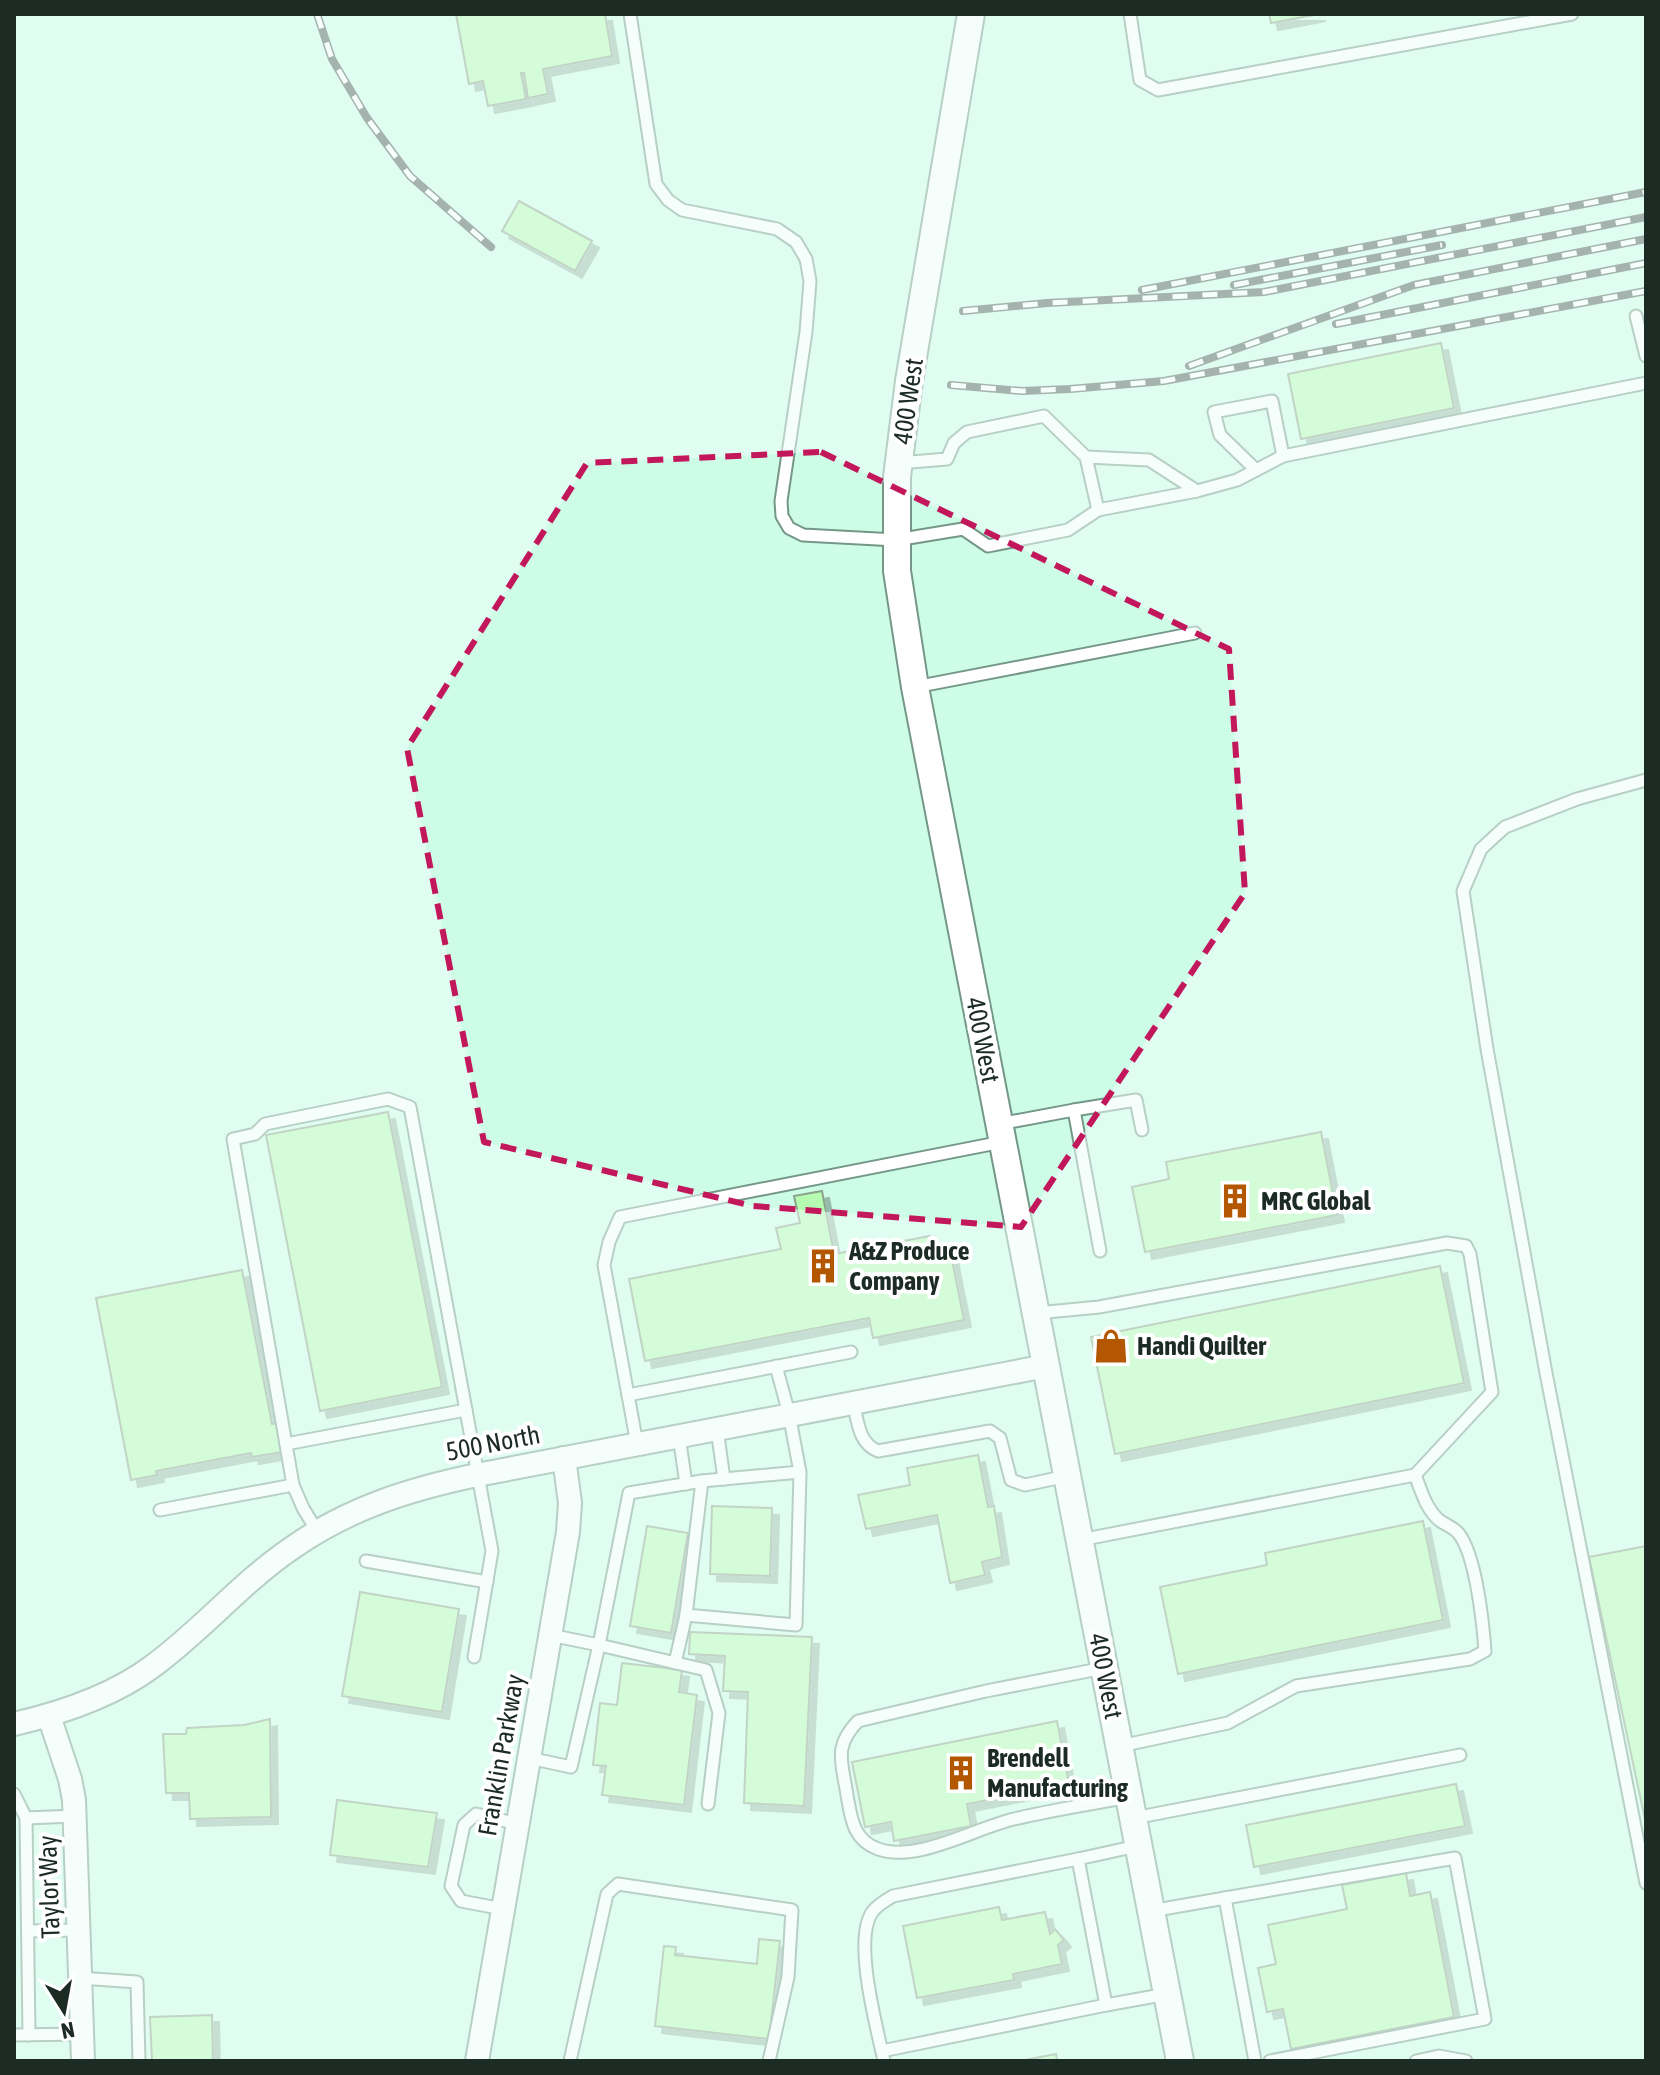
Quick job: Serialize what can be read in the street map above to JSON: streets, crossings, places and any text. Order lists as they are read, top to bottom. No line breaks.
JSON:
{"streets":{"street":["400 West","500 North","Franklin Parkway","Taylor Way"]},"crossings":[["400 West","500 North"],["500 North","Franklin Parkway"],["500 North","Taylor Way"]],"places":{"building":["MRC Global","A&Z Produce Company","Brendell Manufacturing"],"shop":["Handi Quilter"]},"north":"bottom"}
